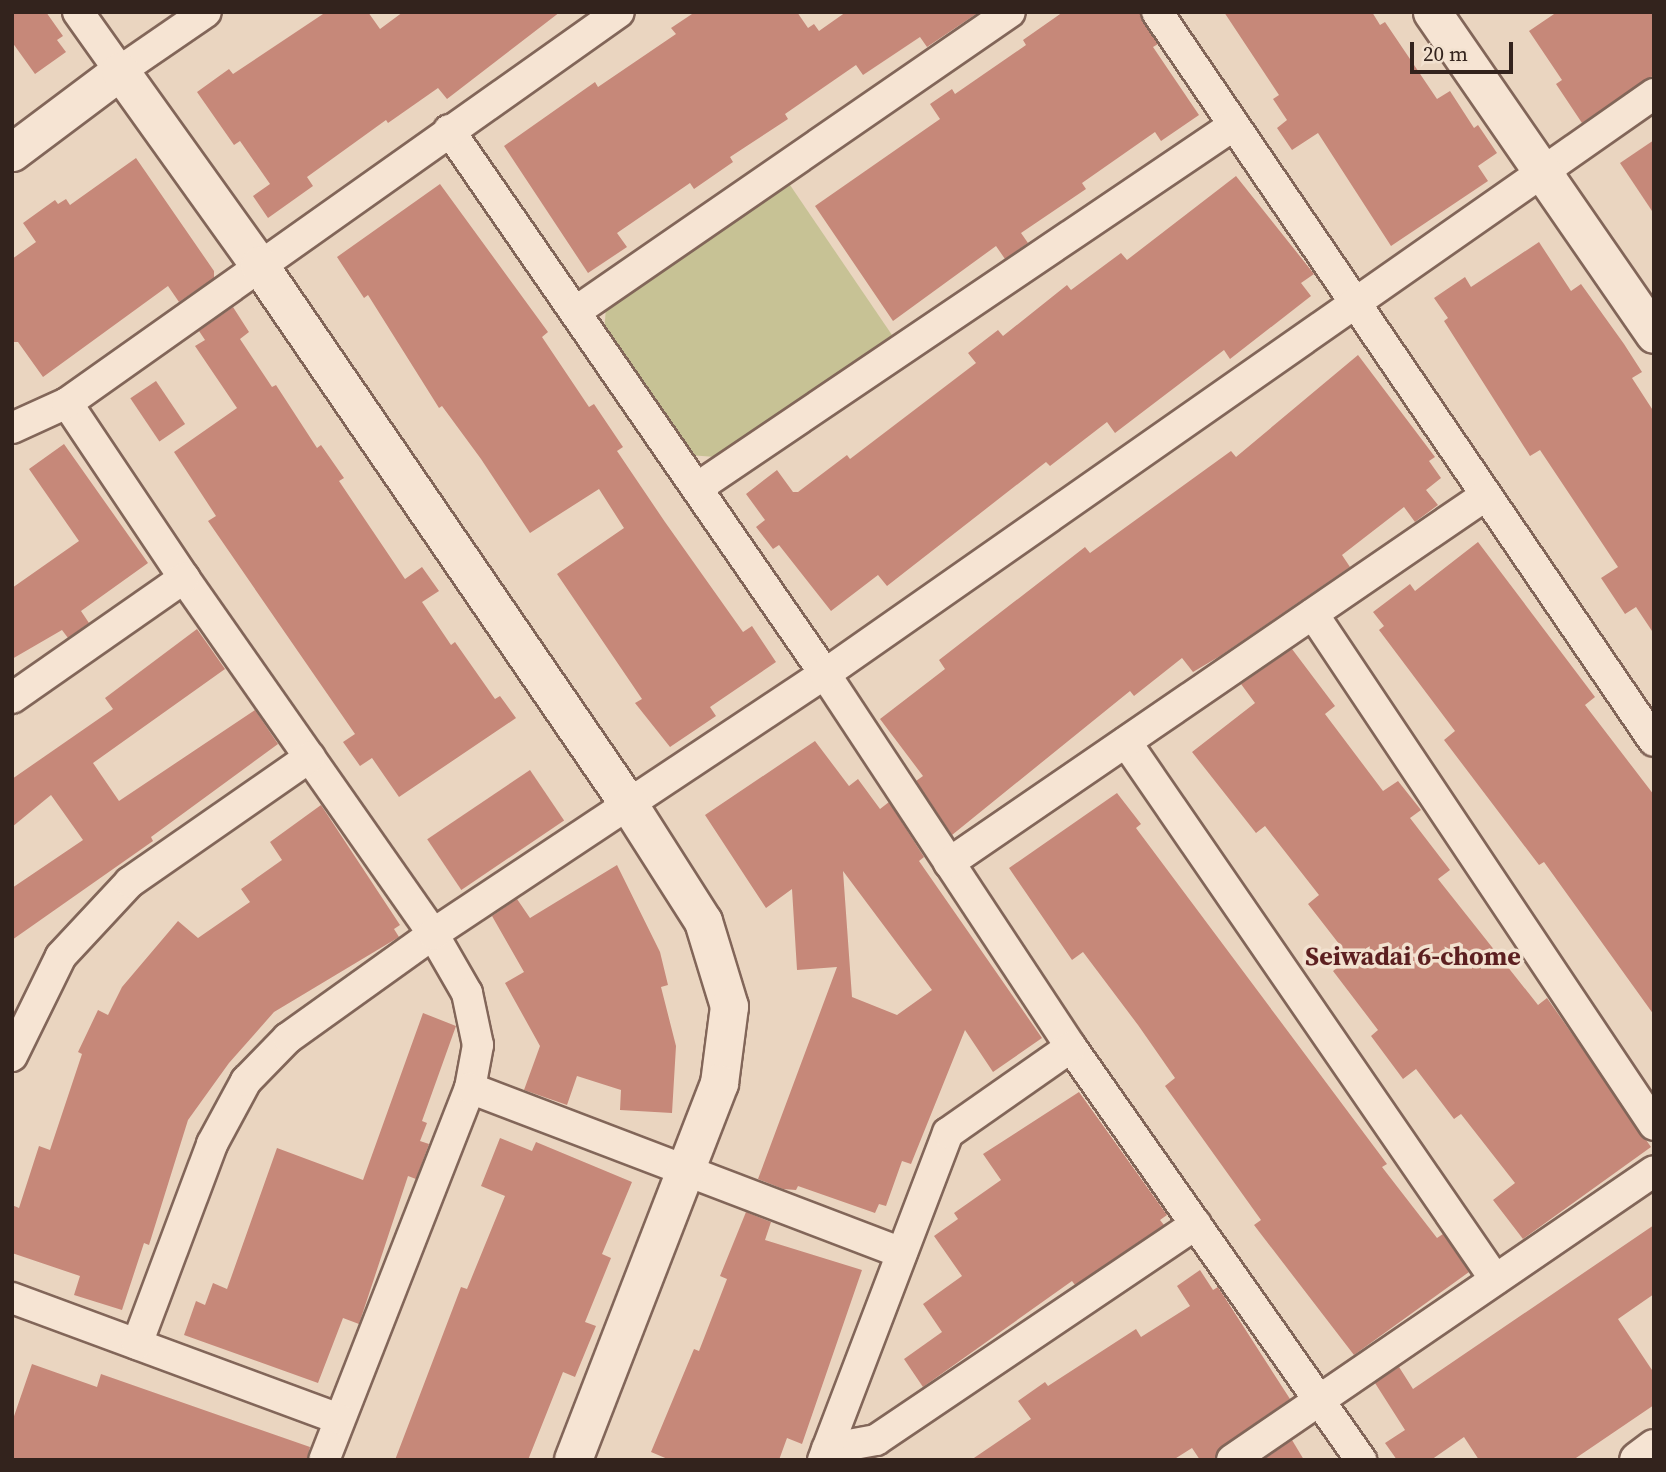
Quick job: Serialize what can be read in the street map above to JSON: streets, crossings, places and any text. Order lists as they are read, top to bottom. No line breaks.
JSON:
{"districts":["Seiwadai 6-chome"],"scale_bar":"20 m"}
